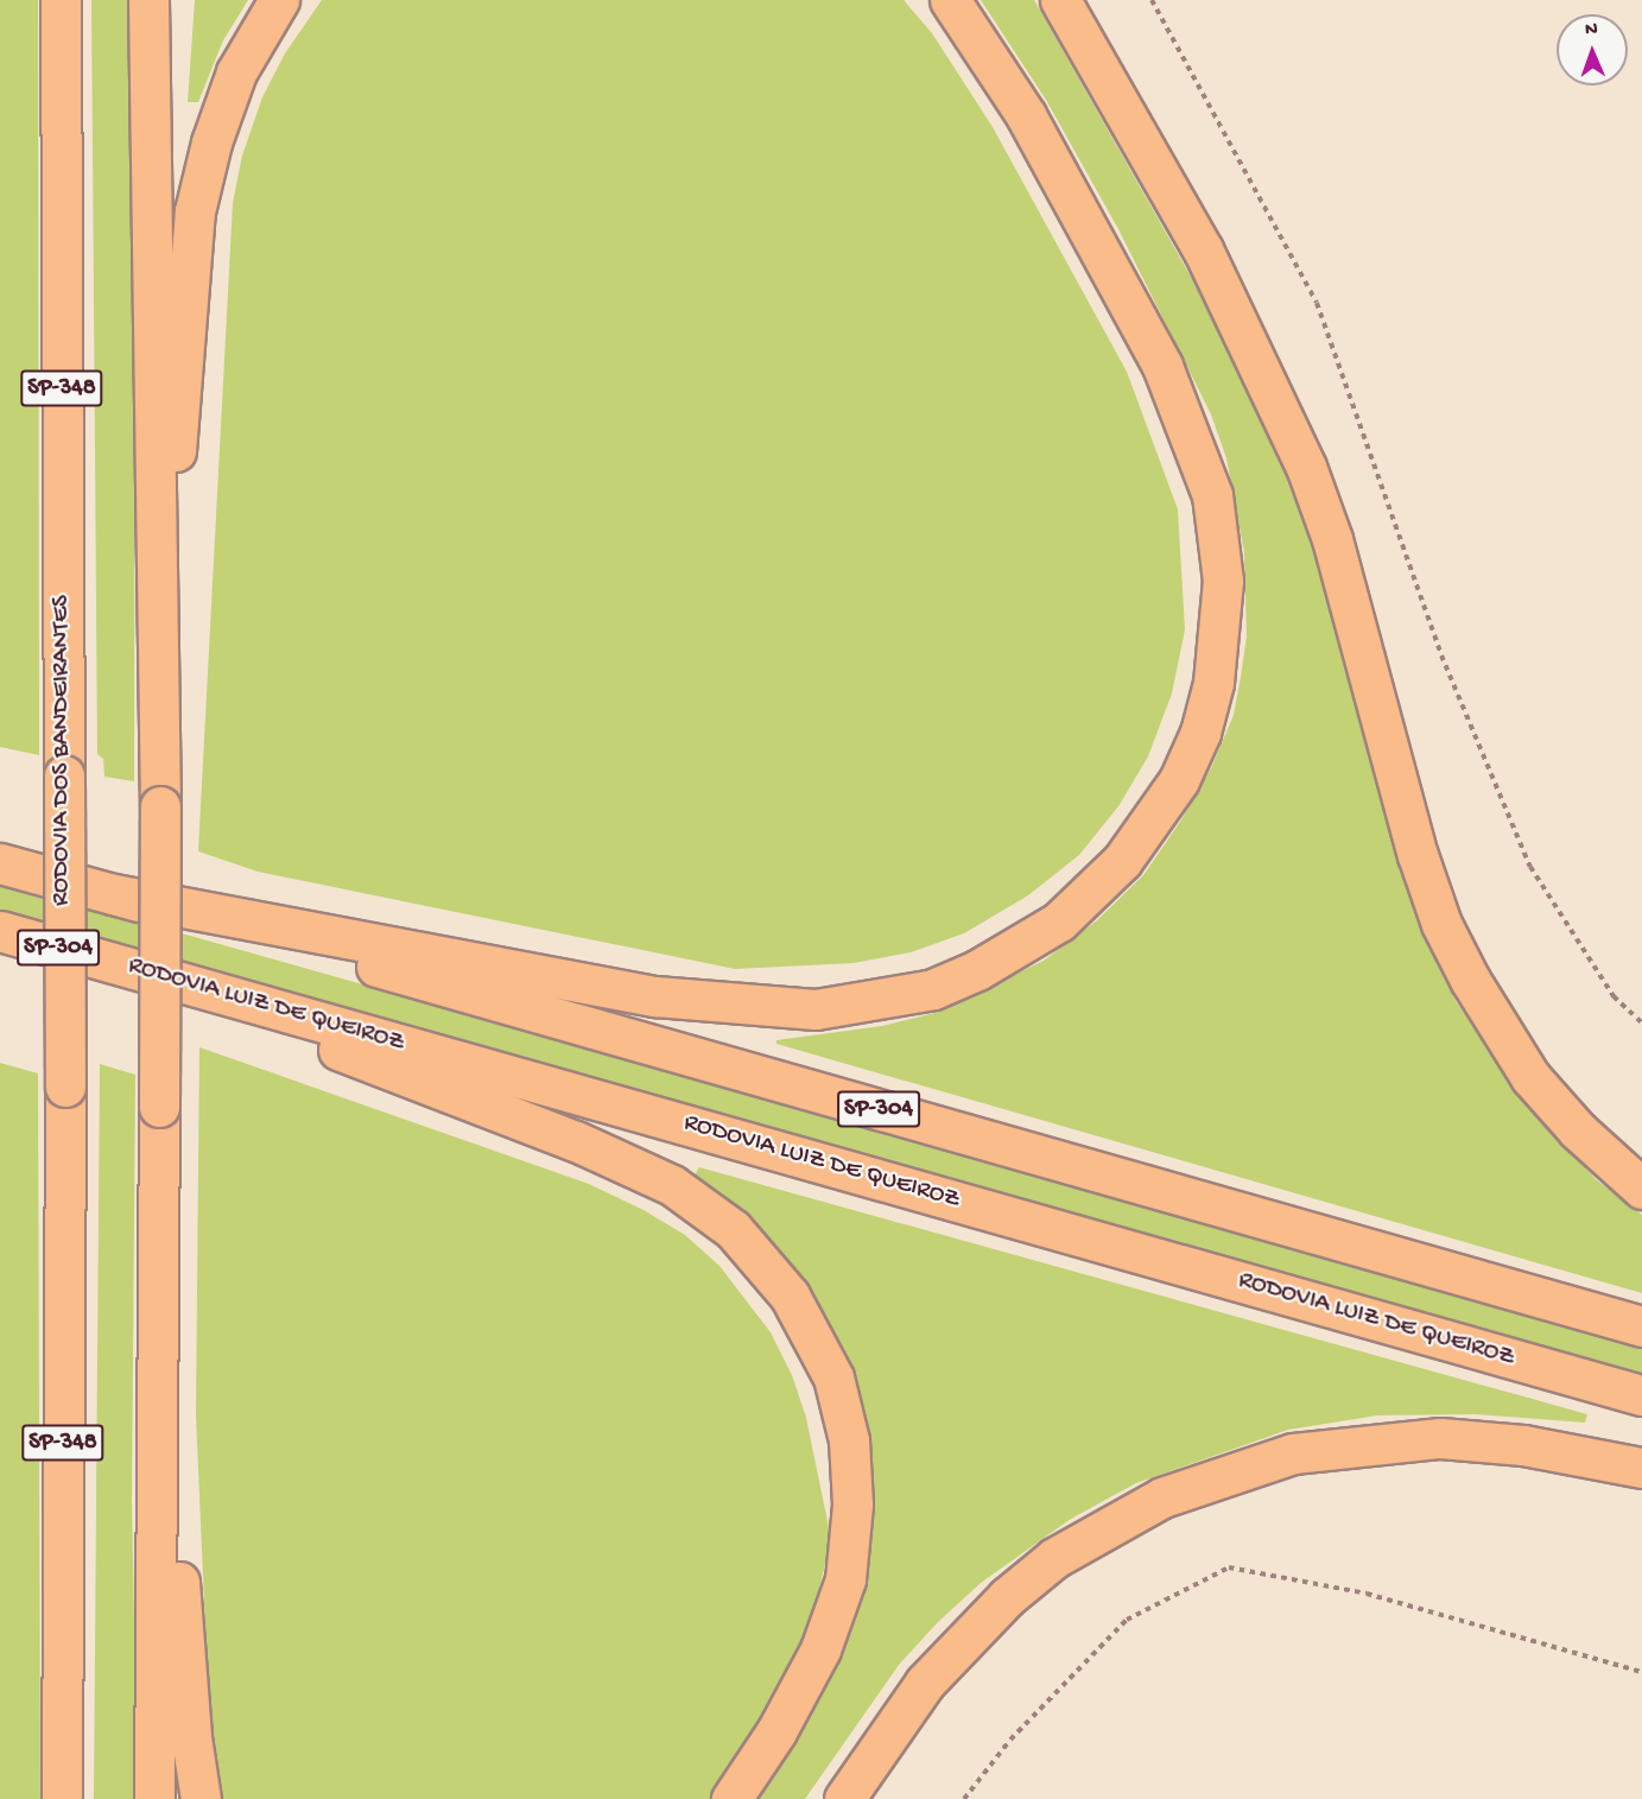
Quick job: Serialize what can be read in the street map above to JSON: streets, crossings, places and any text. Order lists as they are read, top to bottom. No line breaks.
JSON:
{"streets":{"highway":["SP-348","RODOVIA DOS BANDEIRANTES","SP-304","RODOVIA LUIZ DE QUEIROZ"]},"north":"top"}
